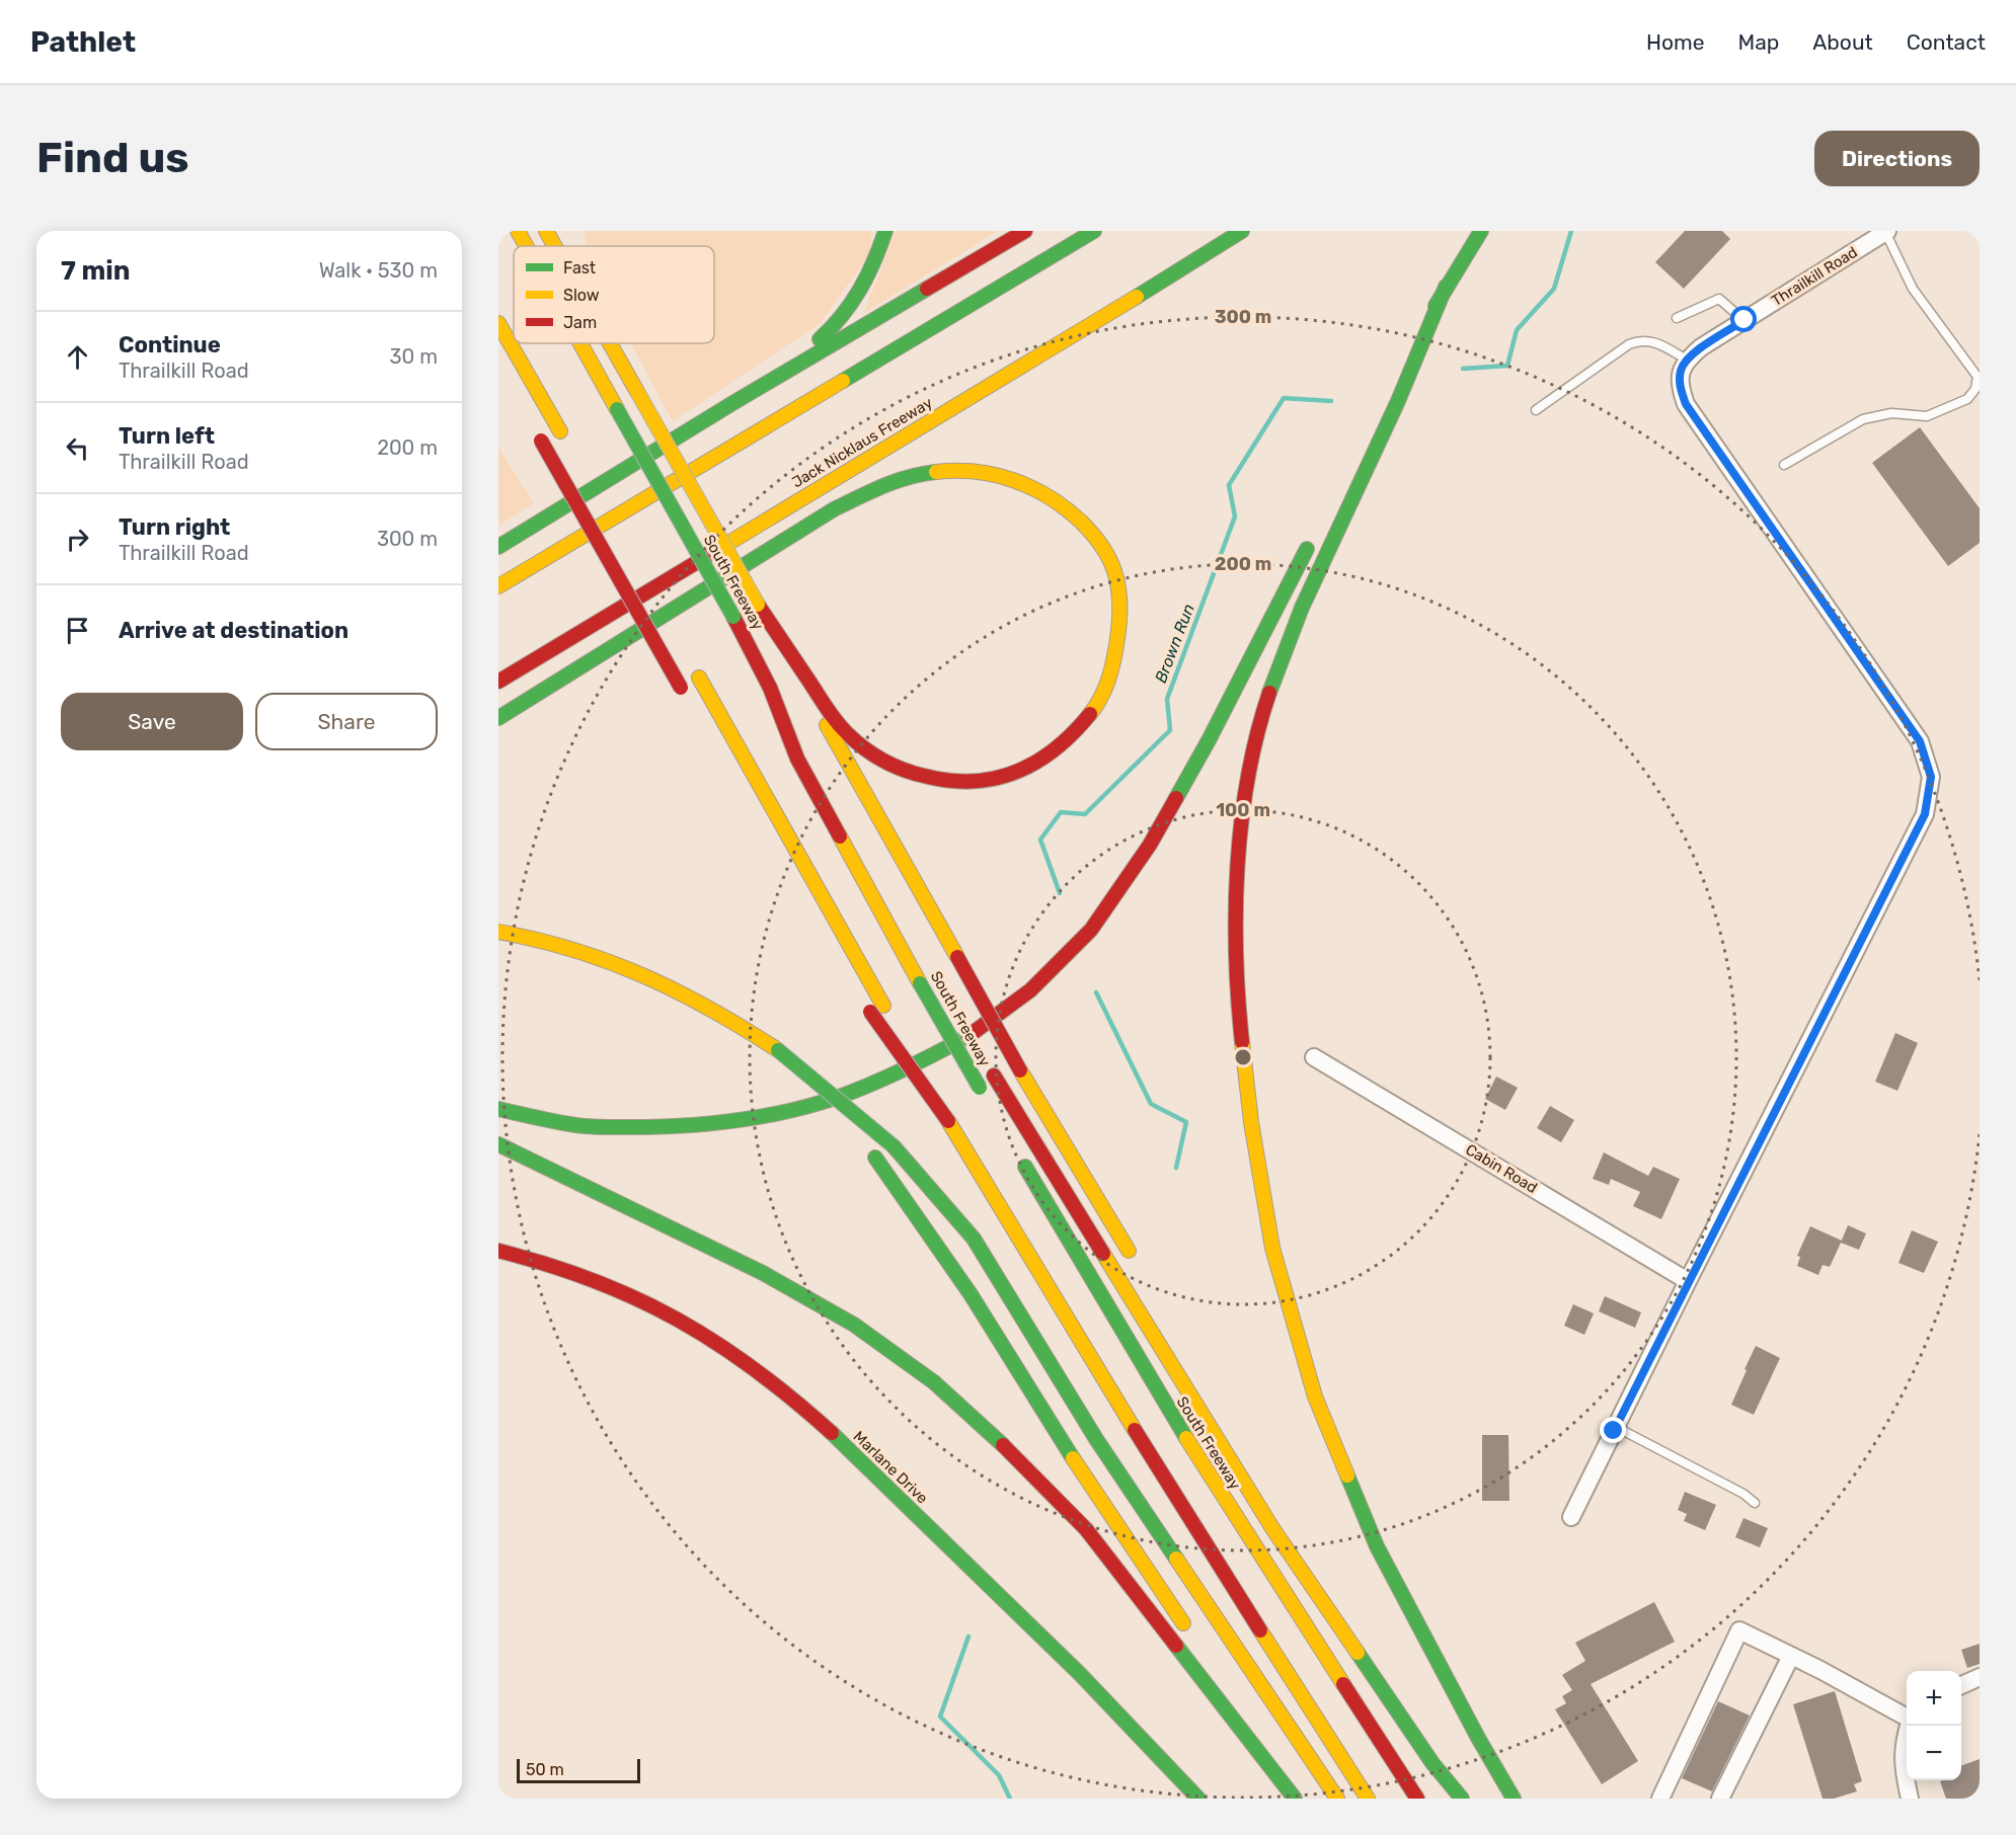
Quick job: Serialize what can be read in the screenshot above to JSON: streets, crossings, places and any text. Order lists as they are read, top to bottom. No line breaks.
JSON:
{"streets":{"main road":["Jack Nicklaus Freeway","South Freeway","Marlane Drive"],"street":["Thrailkill Road","Cabin Road"]},"water":["Brown Run"],"legend":["Fast","Slow","Jam"],"scale_bar":"50 m","page":{"header":"Pathlet","nav":["Home","Map","About","Contact"],"buttons":["Directions",["Save","Share"]],"title":"Find us","heading":["7 min","Walk · 530 m"],"list":[["Continue","Thrailkill Road","30 m"],["Turn left","Thrailkill Road","200 m"],["Turn right","Thrailkill Road","300 m"],"Arrive at destination"],"map_buttons":["+","−"],"scale":"50 m"},"rings":["300 m","200 m","100 m"]}
